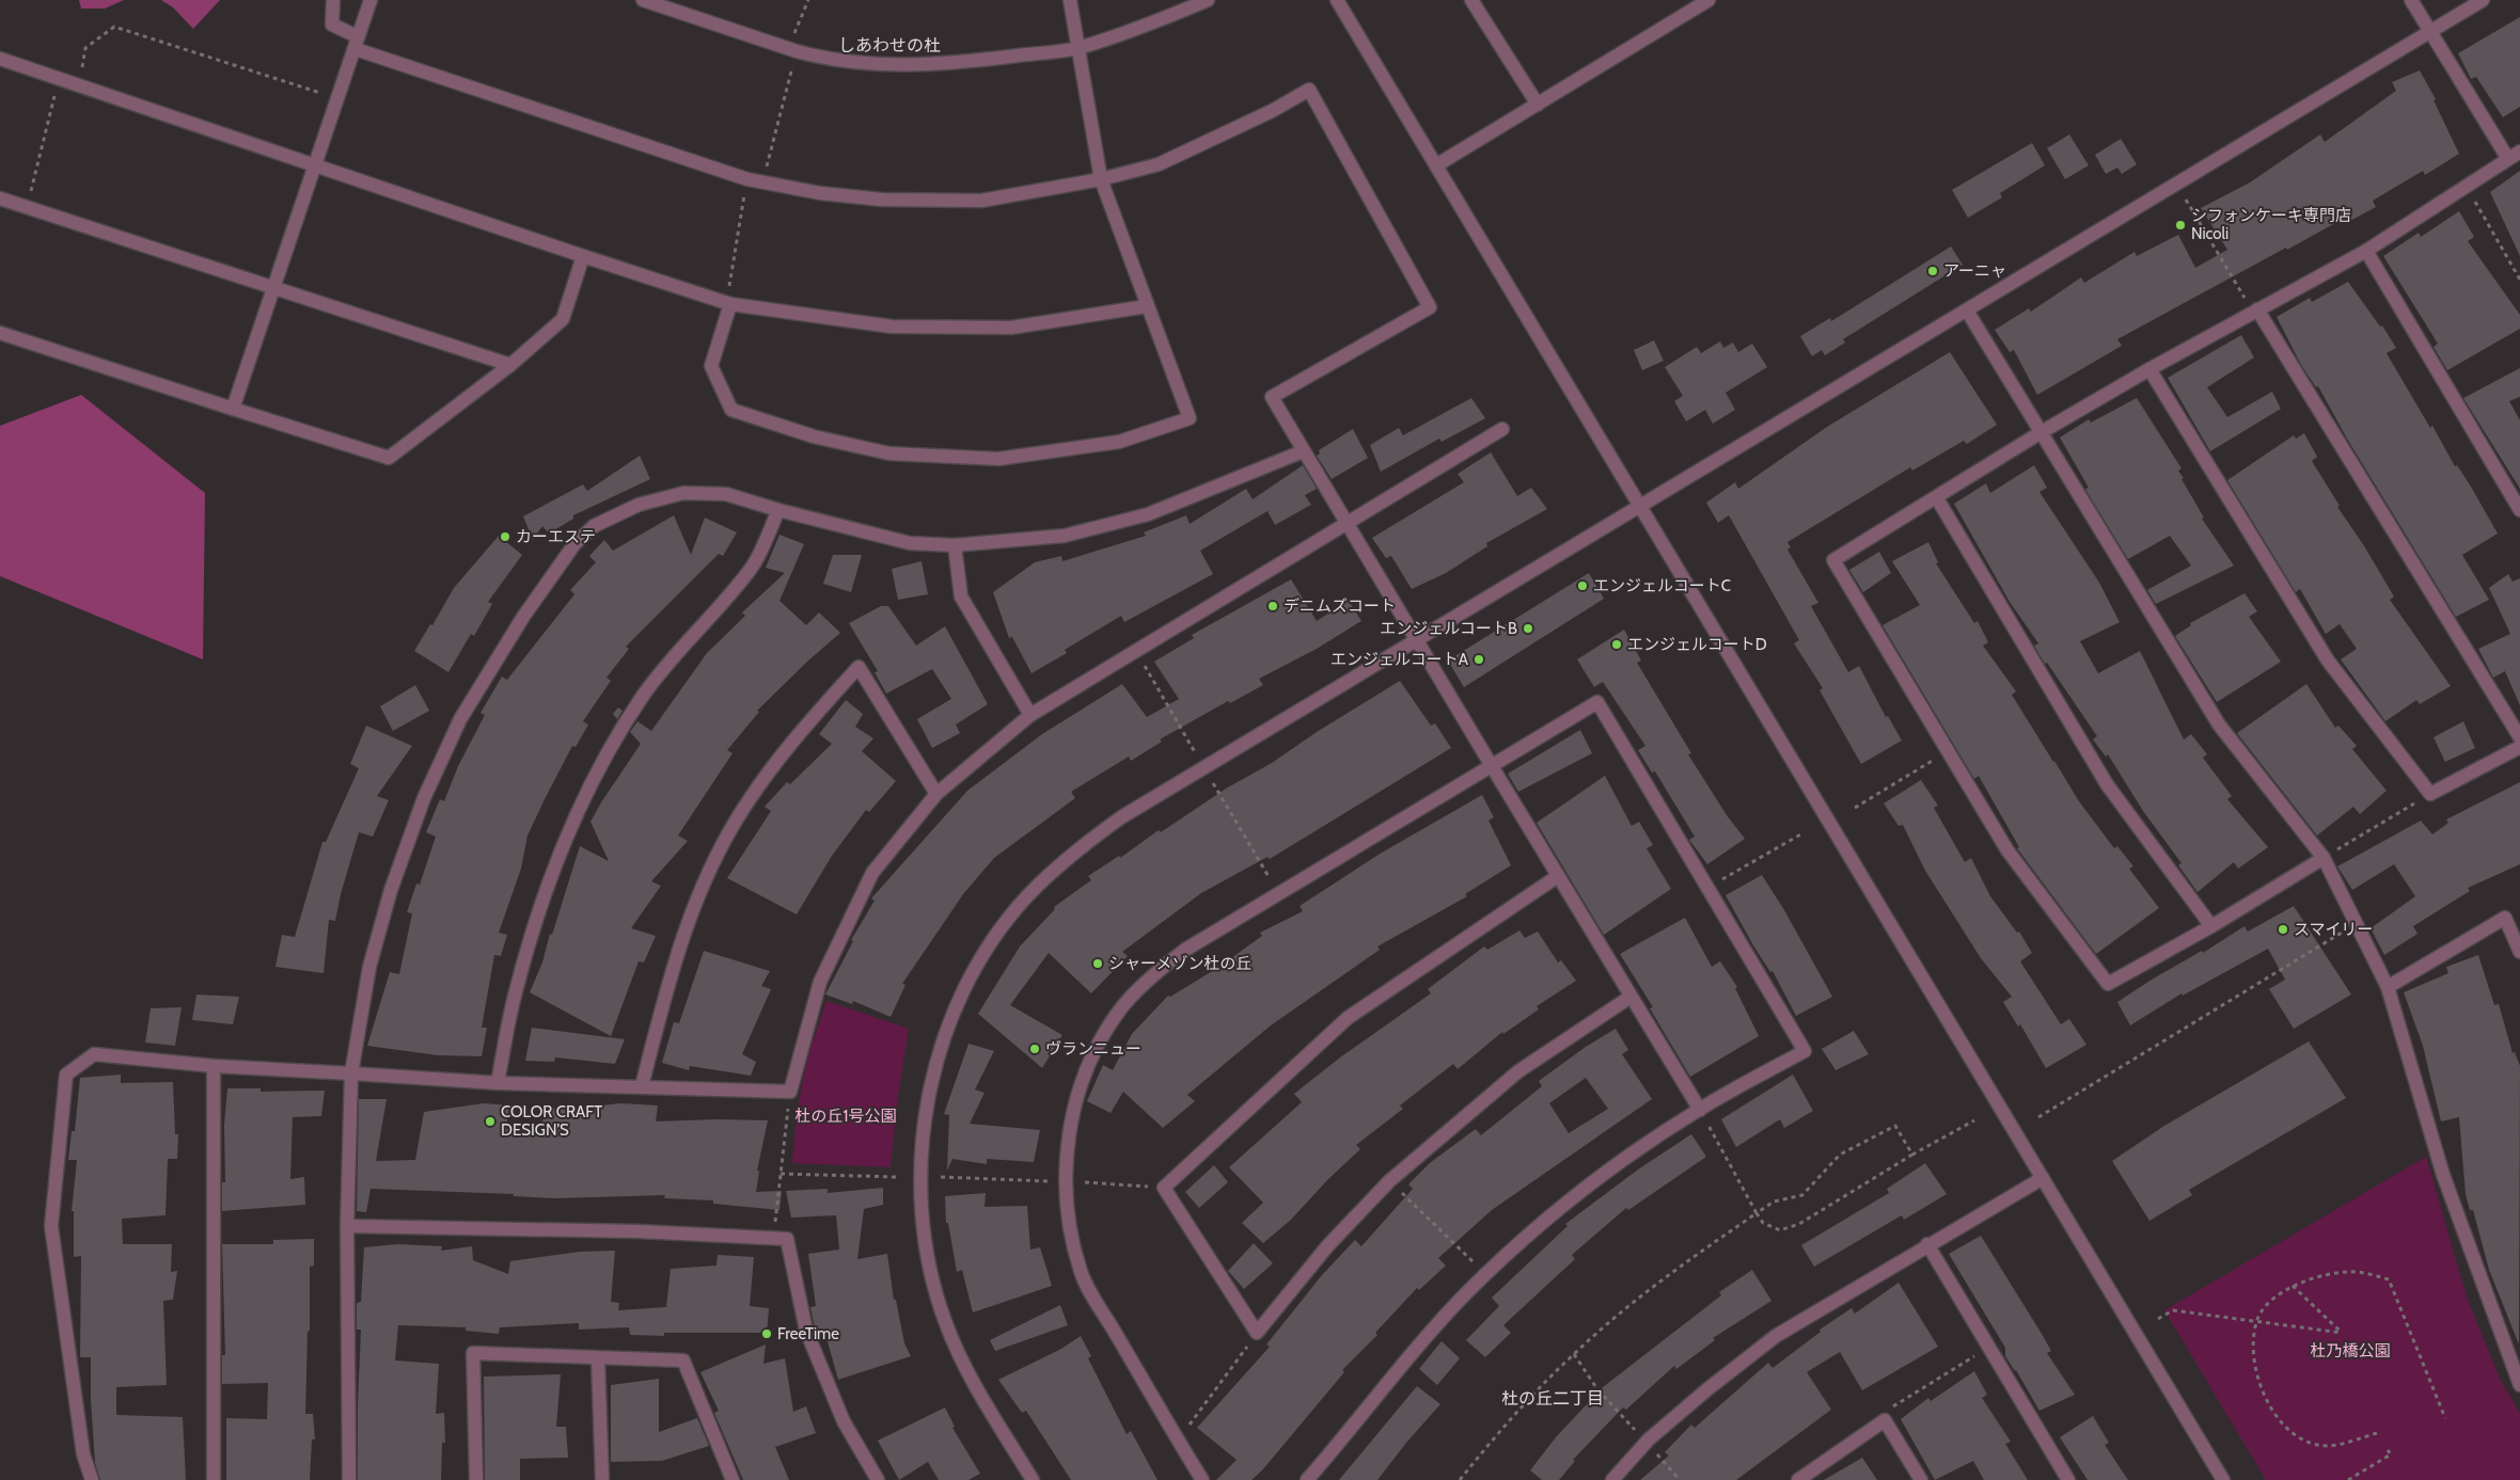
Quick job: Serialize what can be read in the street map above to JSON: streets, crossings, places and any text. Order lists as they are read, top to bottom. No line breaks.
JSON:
{"districts":["しあわせの杜","杜の丘二丁目"],"parks":["杜の丘1号公園","杜乃橋公園"],"places":["シフォンケーキ専門店 Nicoli","アーニャ","カーエステ","エンジェルコートC","デニムズコート","エンジェルコートB","エンジェルコートD","エンジェルコートA","スマイリー","シャーメゾン杜の丘","ヴランニュー","COLOR CRAFT DESIGN'S","FreeTime"]}
